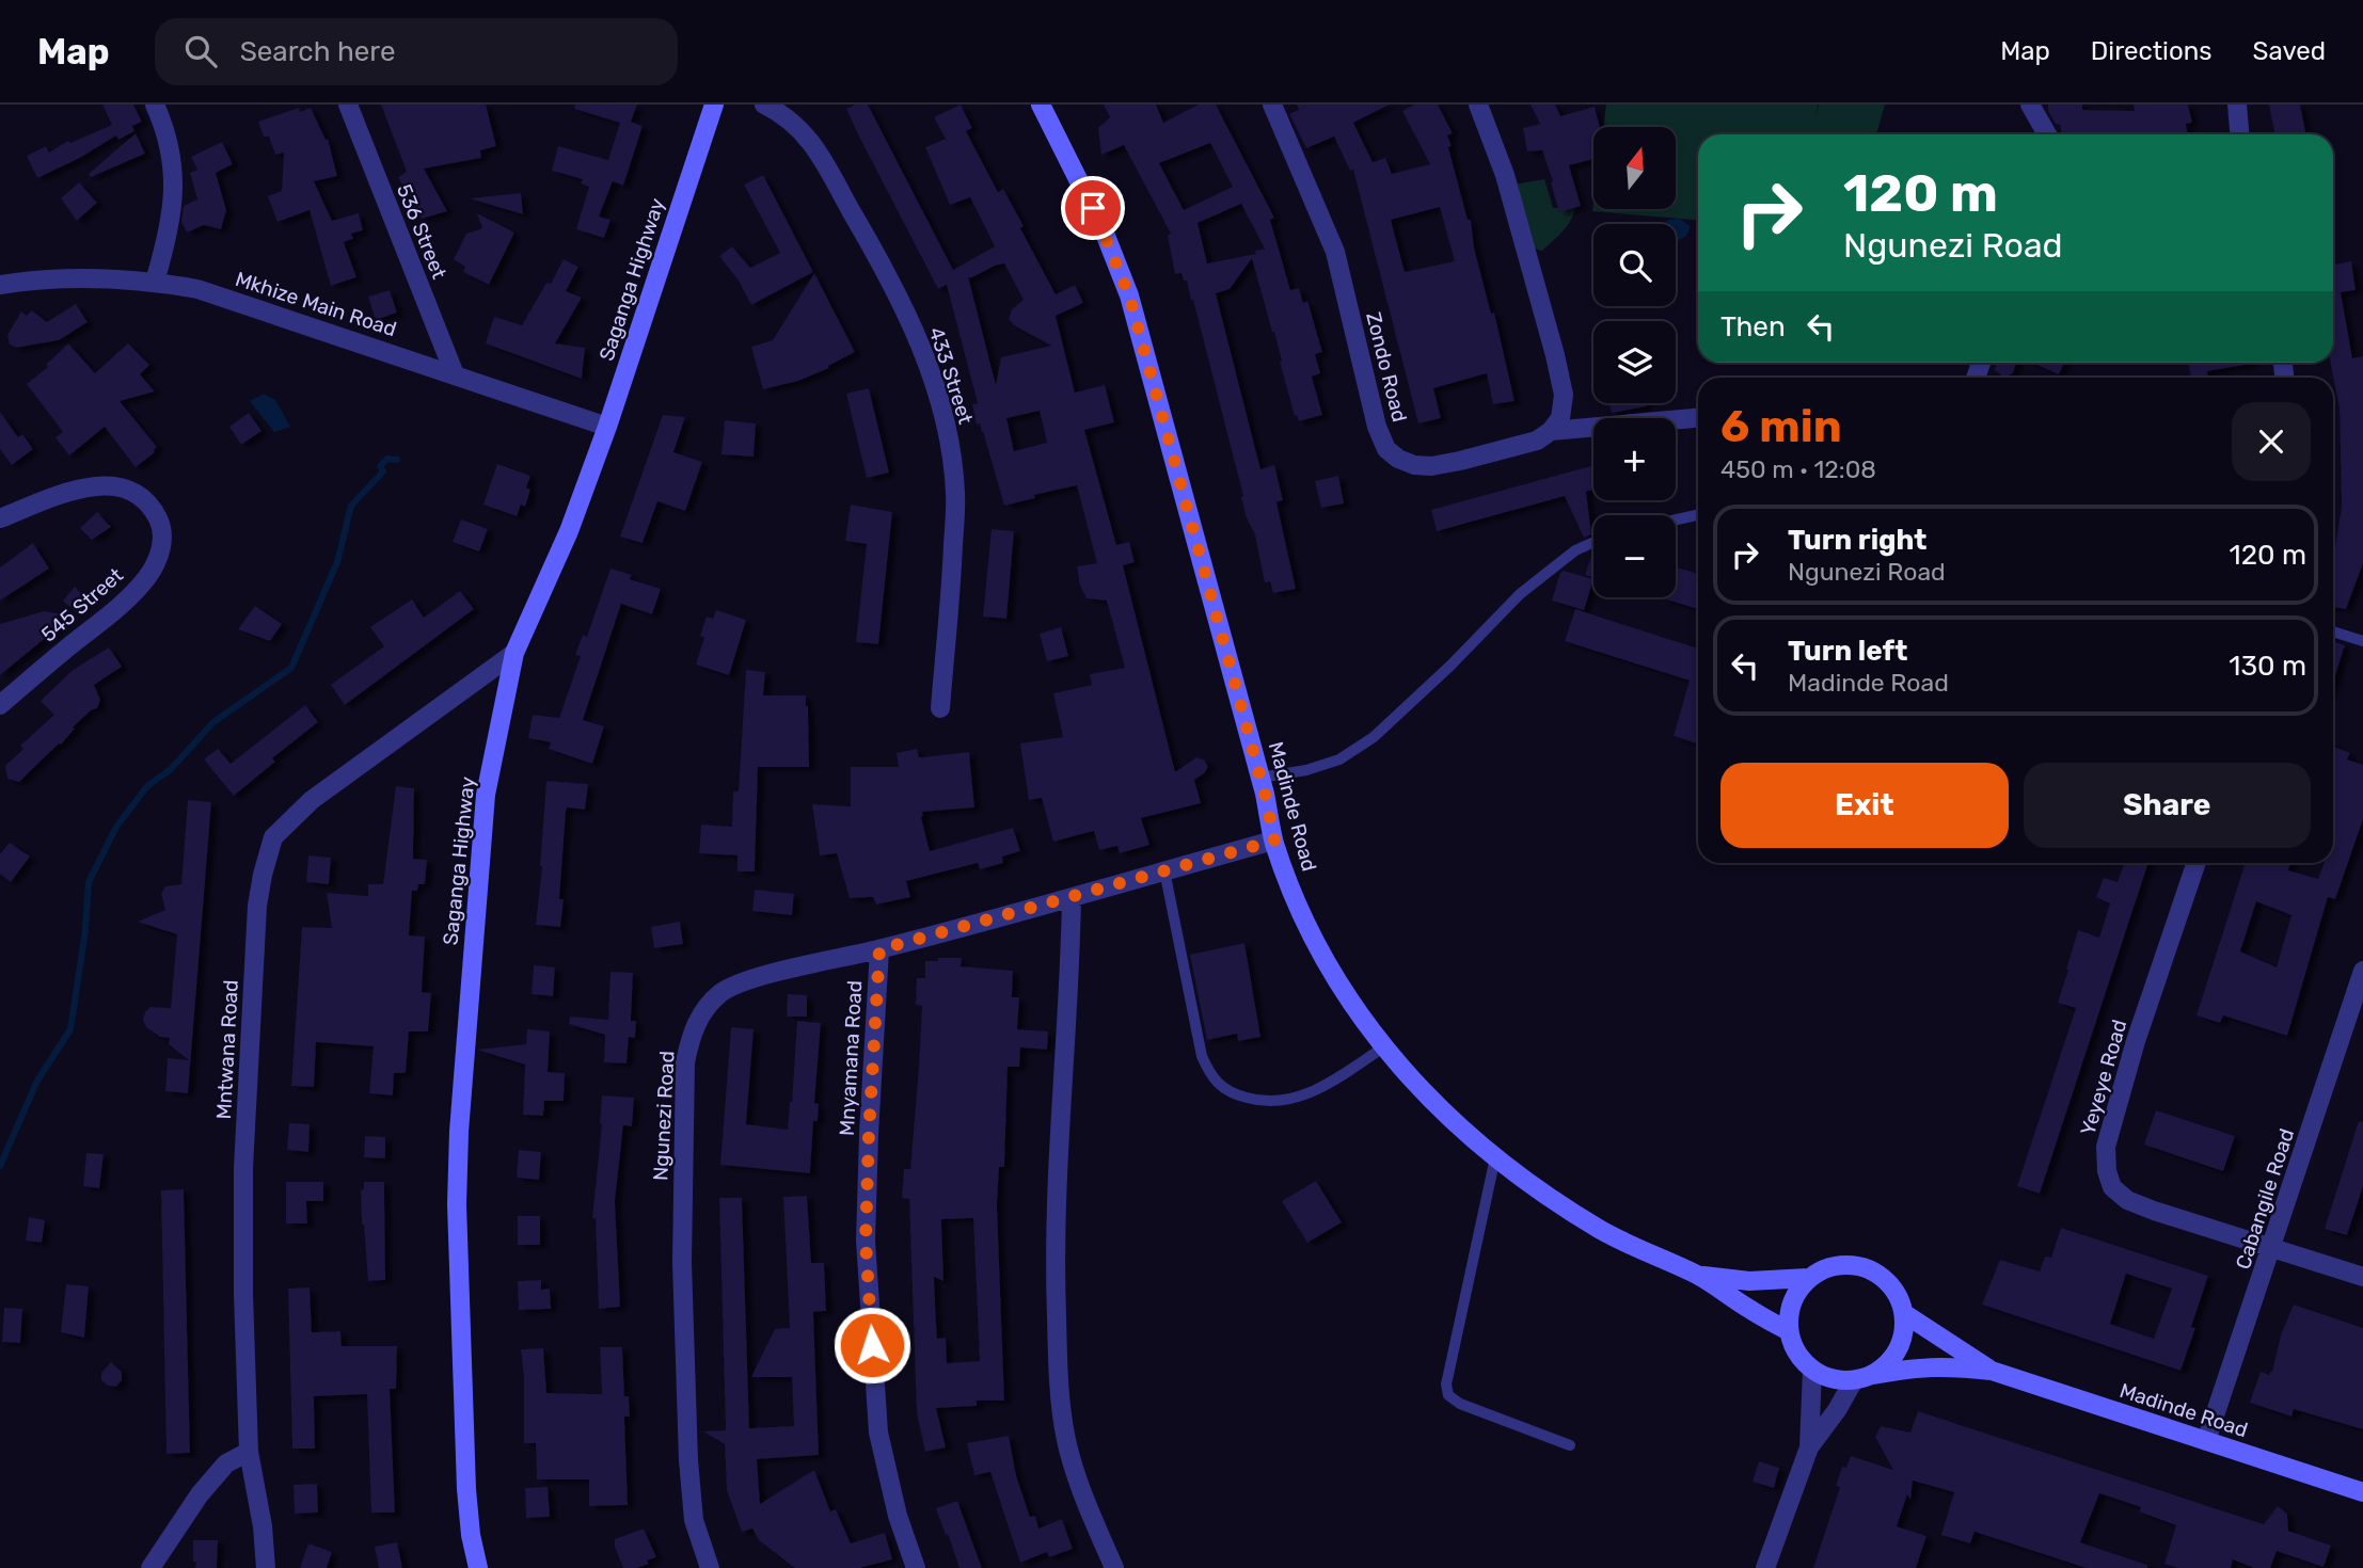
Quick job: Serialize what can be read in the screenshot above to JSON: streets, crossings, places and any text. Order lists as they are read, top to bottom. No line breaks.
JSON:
{"streets":{"street":["536 Street","Saganga Highway","Mkhize Main Road","Zondo Road","433 Street","545 Street","Madinde Road","Mntwana Road","Mnyamana Road","Yeyeye Road","Ngunezi Road","Cabangile Road"]},"crossings":[["536 Street","Mkhize Main Road"],["Saganga Highway","Mkhize Main Road"],["Saganga Highway","Mntwana Road"],["Madinde Road","Ngunezi Road"],["Madinde Road","Cabangile Road"],["Mnyamana Road","Ngunezi Road"],["Yeyeye Road","Cabangile Road"]],"north":"top","page":{"header":"Map","search":"Search here","nav":["Map","Directions","Saved"],"map_buttons":["+","−"],"turn":["120 m","Ngunezi Road"],"then":"Then","heading":["6 min","450 m · 12:08"],"list":[{"name":"Turn right","note":"Ngunezi Road","value":"120 m"},{"name":"Turn left","note":"Madinde Road","value":"130 m"}],"buttons":["Exit","Share"]}}
